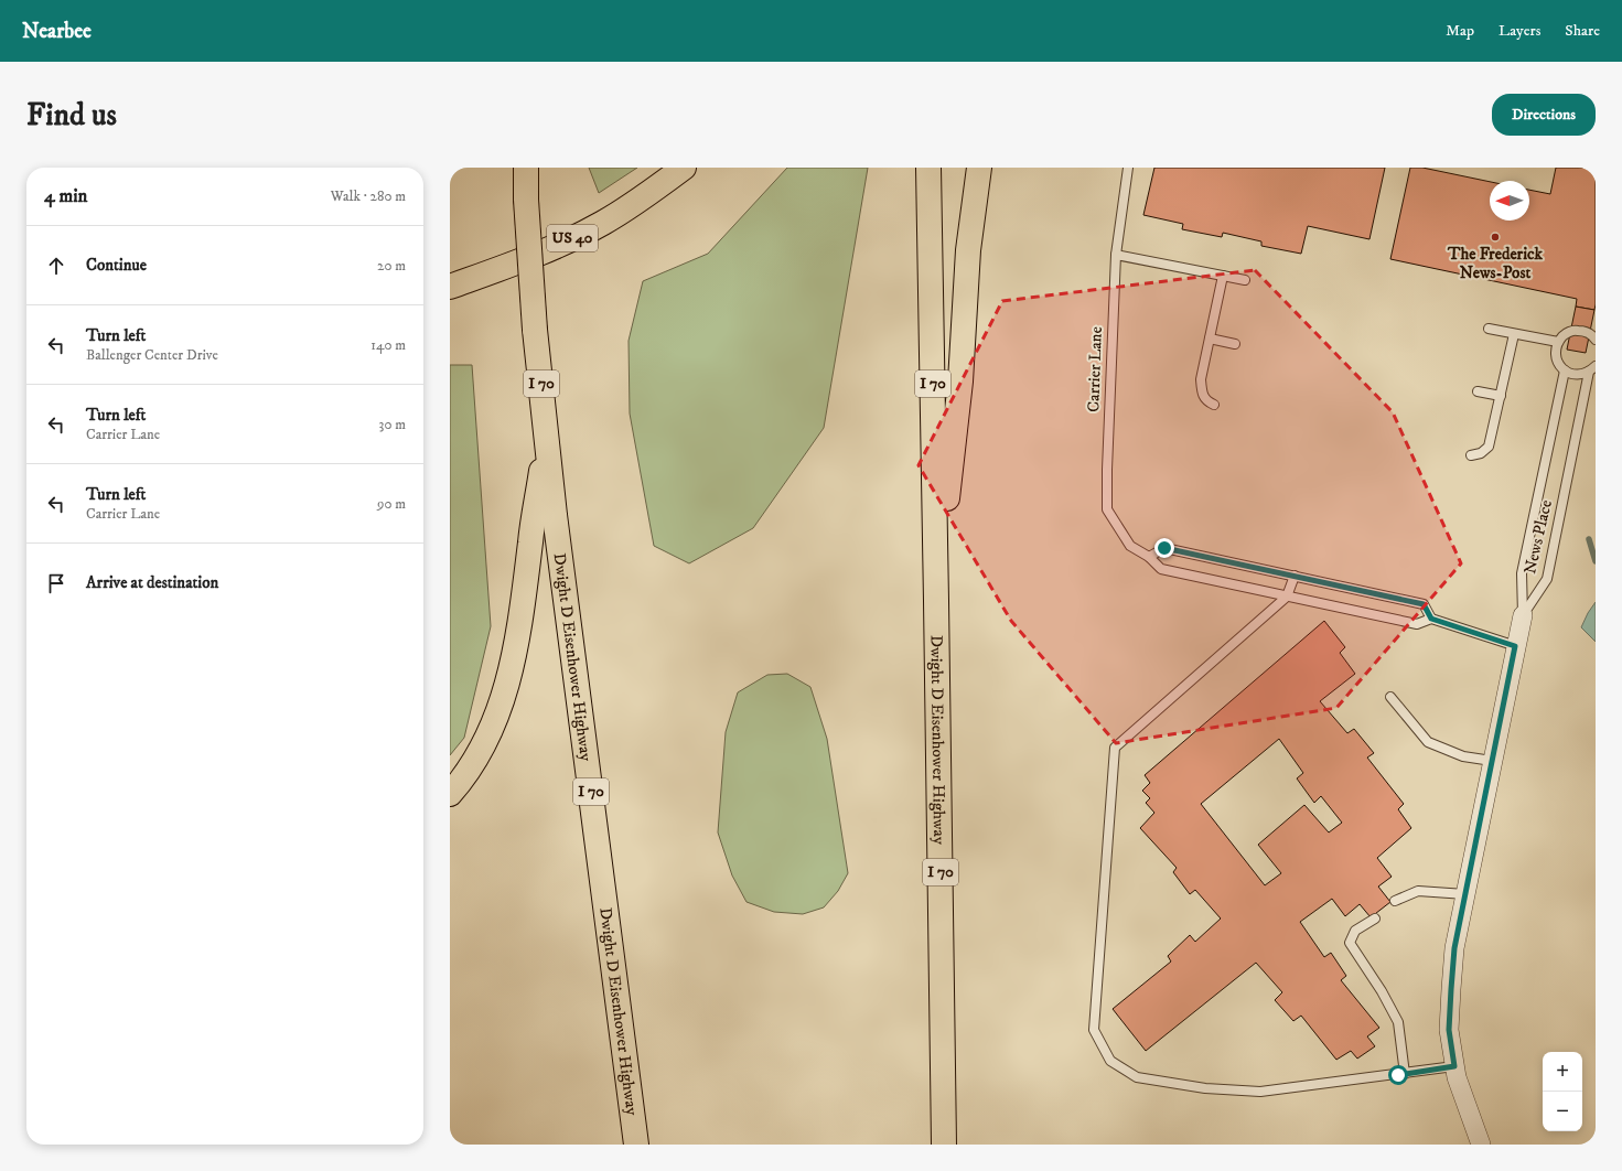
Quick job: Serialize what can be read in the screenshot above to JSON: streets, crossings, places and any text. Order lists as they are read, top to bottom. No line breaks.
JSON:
{"streets":{"highway":["US 40","I 70","Dwight D Eisenhower Highway"],"lane":["Carrier Lane","News Place"]},"crossings":[["I 70","Dwight D Eisenhower Highway"]],"places":["The Frederick News-Post"],"north":"left","page":{"header":"Nearbee","nav":["Map","Layers","Share"],"buttons":"Directions","title":"Find us","heading":["4 min","Walk · 280 m"],"list":[["Continue","20 m"],["Turn left","Ballenger Center Drive","140 m"],["Turn left","Carrier Lane","30 m"],["Turn left","Carrier Lane","90 m"],"Arrive at destination"],"map_buttons":["+","−"]}}
